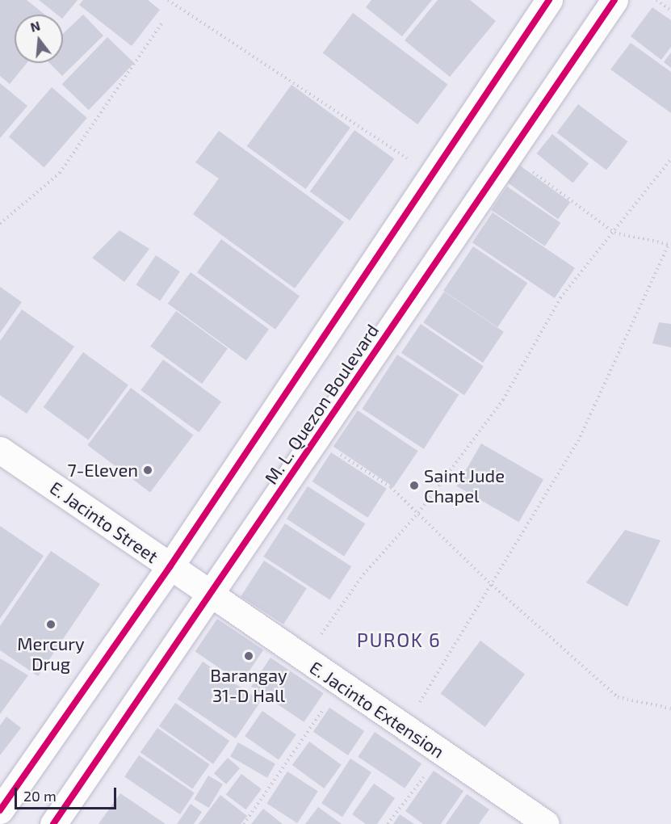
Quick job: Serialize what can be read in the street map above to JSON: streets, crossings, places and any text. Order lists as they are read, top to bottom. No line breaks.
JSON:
{"streets":{"main road":["M. L. Quezon Boulevard","E. Jacinto Street"],"street":["E. Jacinto Extension"]},"crossings":[["M. L. Quezon Boulevard","E. Jacinto Street"],["M. L. Quezon Boulevard","E. Jacinto Extension"],["E. Jacinto Street","E. Jacinto Extension"]],"districts":["PUROK 6"],"places":["7-Eleven","Saint Jude Chapel","Mercury Drug","Barangay 31-D Hall"],"scale_bar":"20 m","north":"top"}
